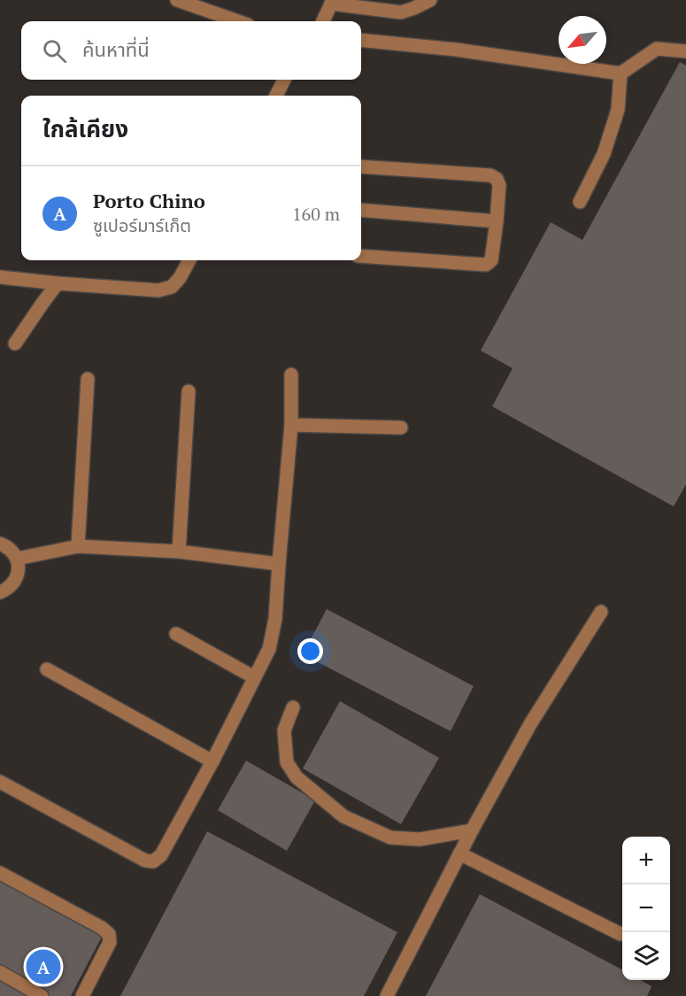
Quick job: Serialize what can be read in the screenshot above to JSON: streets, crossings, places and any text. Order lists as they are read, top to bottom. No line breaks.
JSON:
{"north":"bottom left","page":{"search":"ค้นหาที่นี่","heading":"ใกล้เคียง","list":[{"mark":"A","name":"Porto Chino","note":"ซูเปอร์มาร์เก็ต","value":"160 m"}],"map_buttons":["+","−"],"pins":"A"}}
